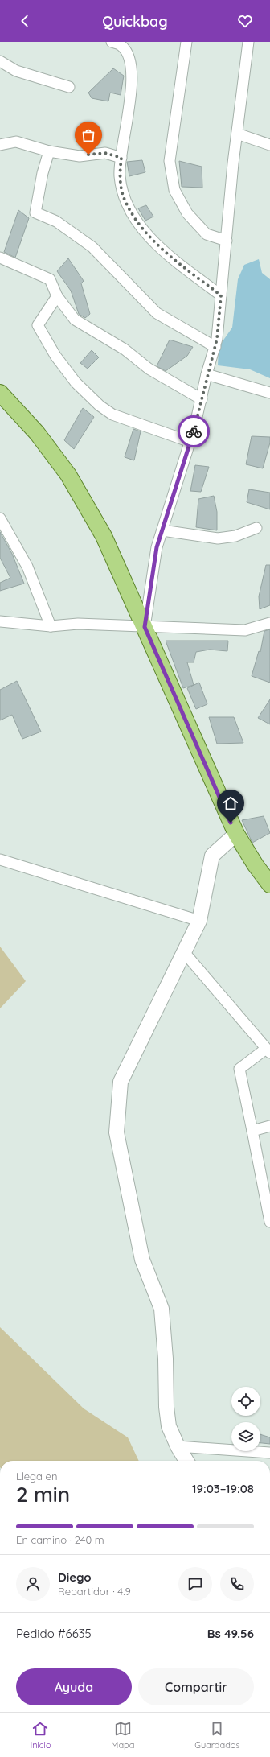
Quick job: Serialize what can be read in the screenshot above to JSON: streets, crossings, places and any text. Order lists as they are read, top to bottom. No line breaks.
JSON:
{"page":{"header":"Quickbag","heading":["2 min","Llega en","19:03–19:08"],"panel":["Diego","Repartidor · 4.9","Pedido #6635","Bs 49.56"],"bar":"En camino · 240 m","buttons":["Ayuda","Compartir"],"tabs":["Inicio","Mapa","Guardados"]}}
